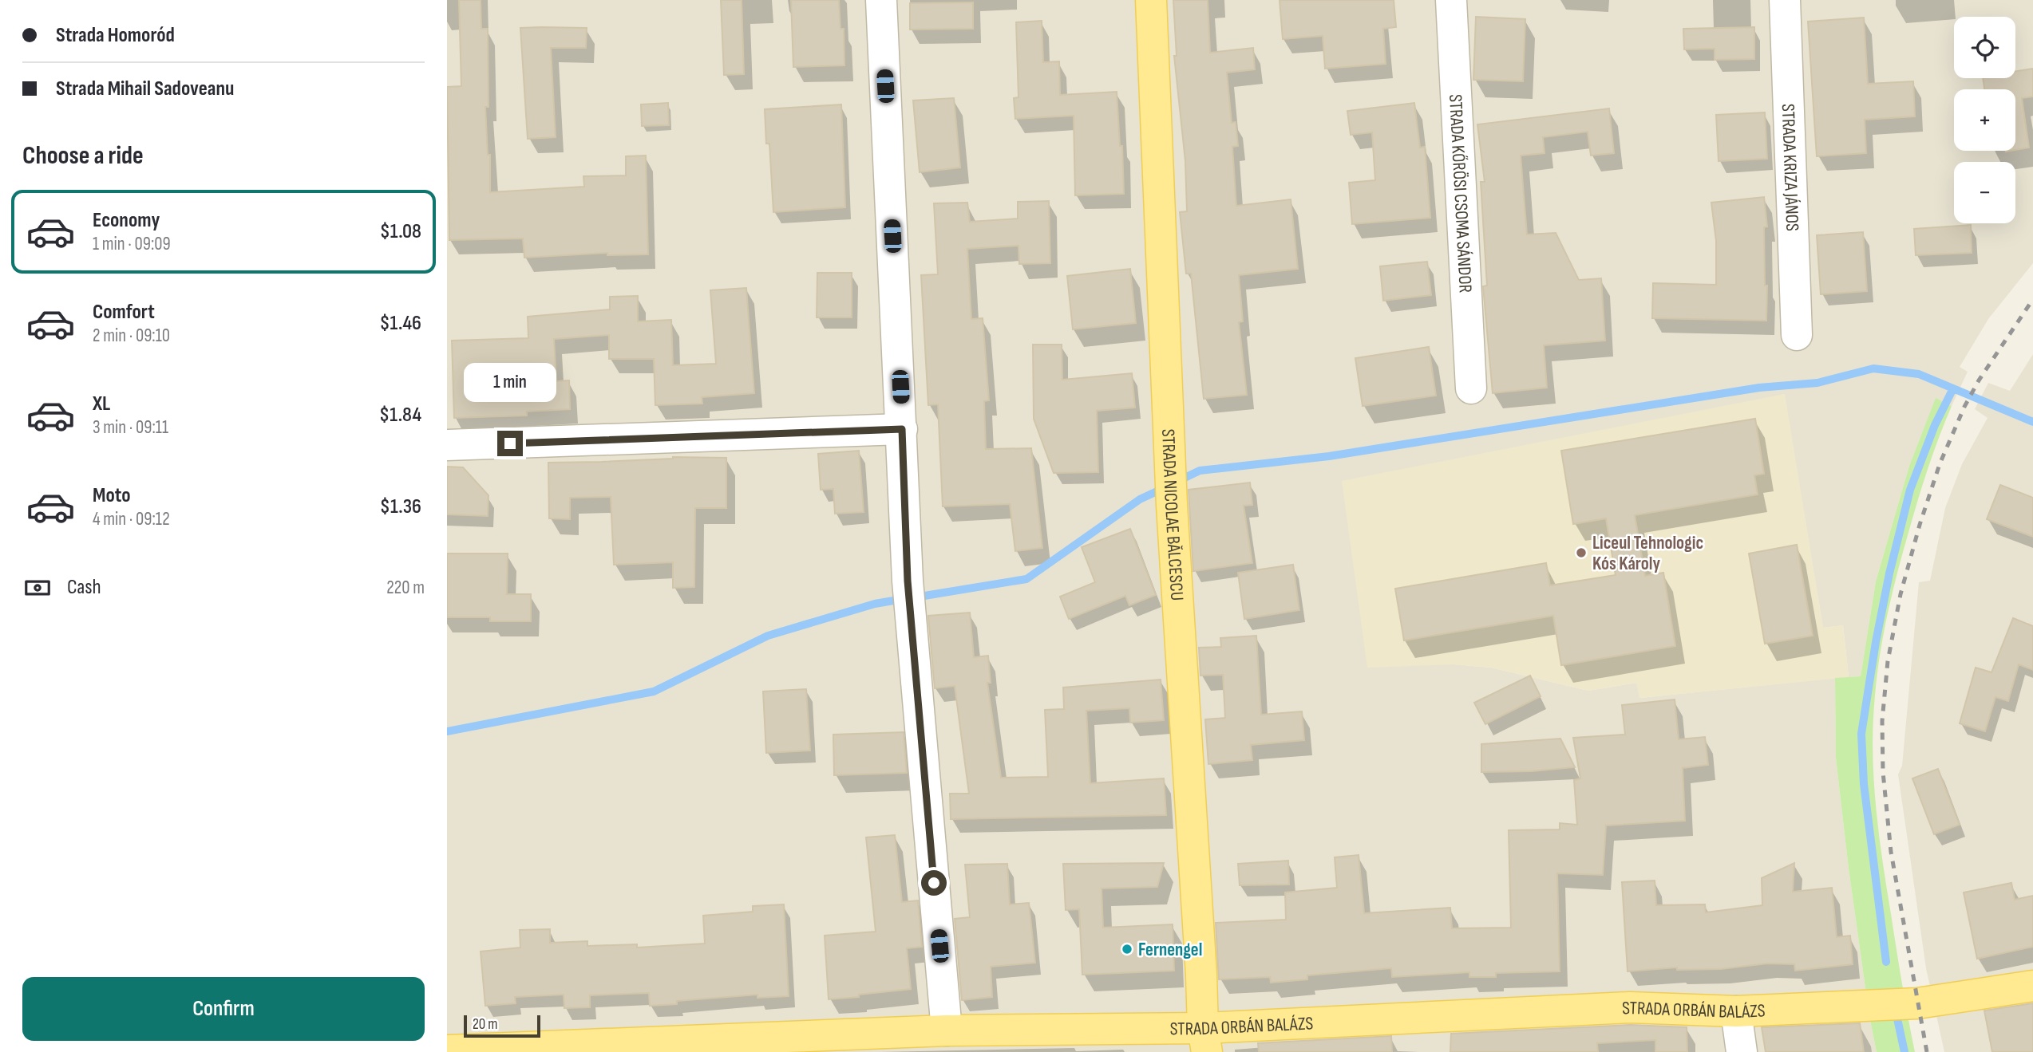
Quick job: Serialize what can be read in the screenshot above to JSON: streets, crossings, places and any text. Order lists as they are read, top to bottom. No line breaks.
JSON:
{"streets":{"main road":["STRADA NICOLAE BĂLCESCU","STRADA ORBÁN BALÁZS"],"street":["STRADA KRIZA JÁNOS","STRADA KŐRÖSI CSOMA SÁNDOR"]},"crossings":[["STRADA NICOLAE BĂLCESCU","STRADA ORBÁN BALÁZS"]],"places":["Liceul Tehnologic Kós Károly","Fernengel"],"scale_bar":"20 m","page":{"banner":["Strada Homoród","Strada Mihail Sadoveanu"],"map_buttons":["+","−"],"heading":"Choose a ride","list":[{"name":"Economy","note":"1 min · 09:09","value":"$1.08"},{"name":"Comfort","note":"2 min · 09:10","value":"$1.46"},{"name":"XL","note":"3 min · 09:11","value":"$1.84"},{"name":"Moto","note":"4 min · 09:12","value":"$1.36"}],"bubble":"1 min","pay":["Cash","220 m"],"buttons":"Confirm","scale":"20 m"}}
